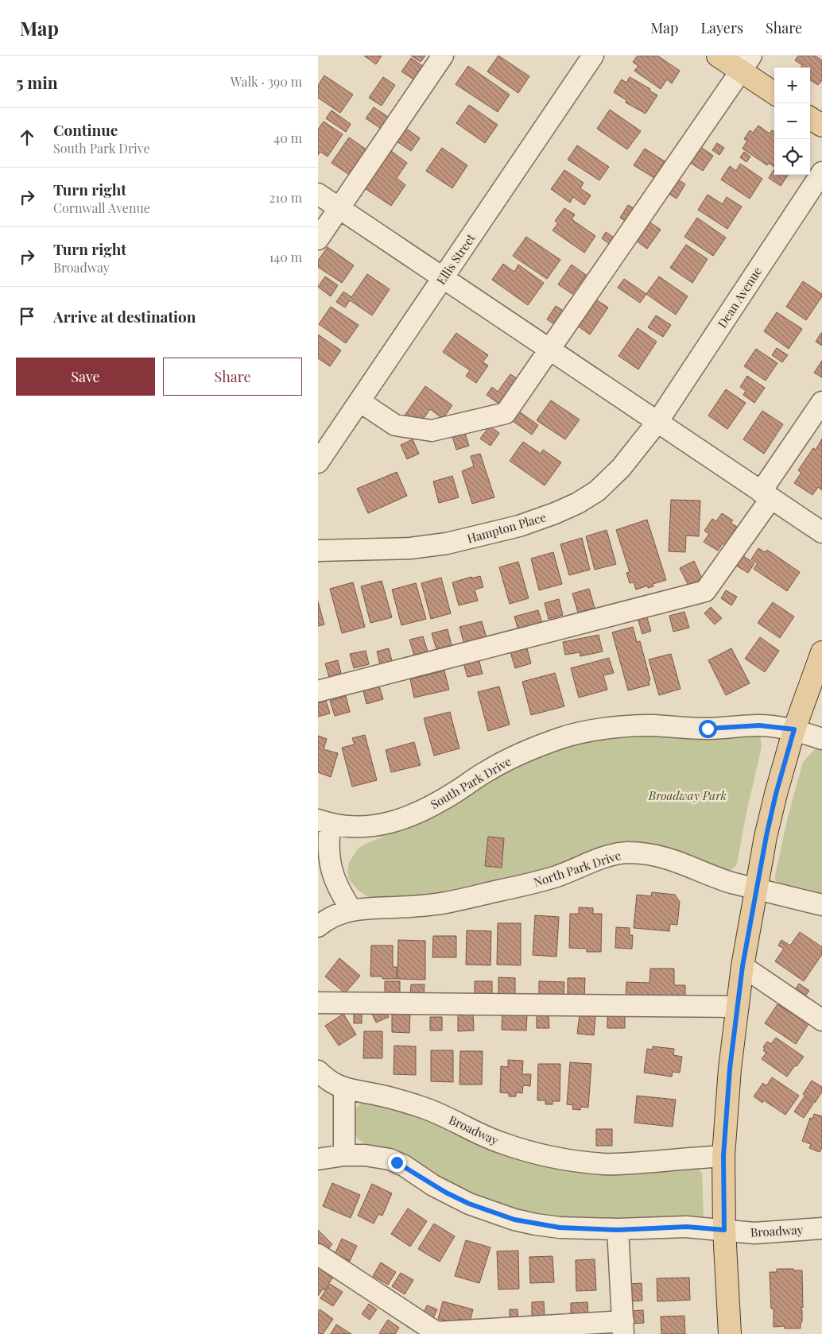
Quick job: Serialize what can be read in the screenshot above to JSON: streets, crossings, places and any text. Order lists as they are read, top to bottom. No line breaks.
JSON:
{"streets":{"street":["Ellis Street","Dean Avenue","Hampton Place","South Park Drive","North Park Drive","Broadway"]},"crossings":[["Dean Avenue","Hampton Place"]],"parks":["Broadway Park"],"page":{"header":"Map","nav":["Map","Layers","Share"],"heading":["5 min","Walk · 390 m"],"map_buttons":["+","−"],"list":[["Continue","South Park Drive","40 m"],["Turn right","Cornwall Avenue","210 m"],["Turn right","Broadway","140 m"],"Arrive at destination"],"buttons":["Save","Share"]}}
